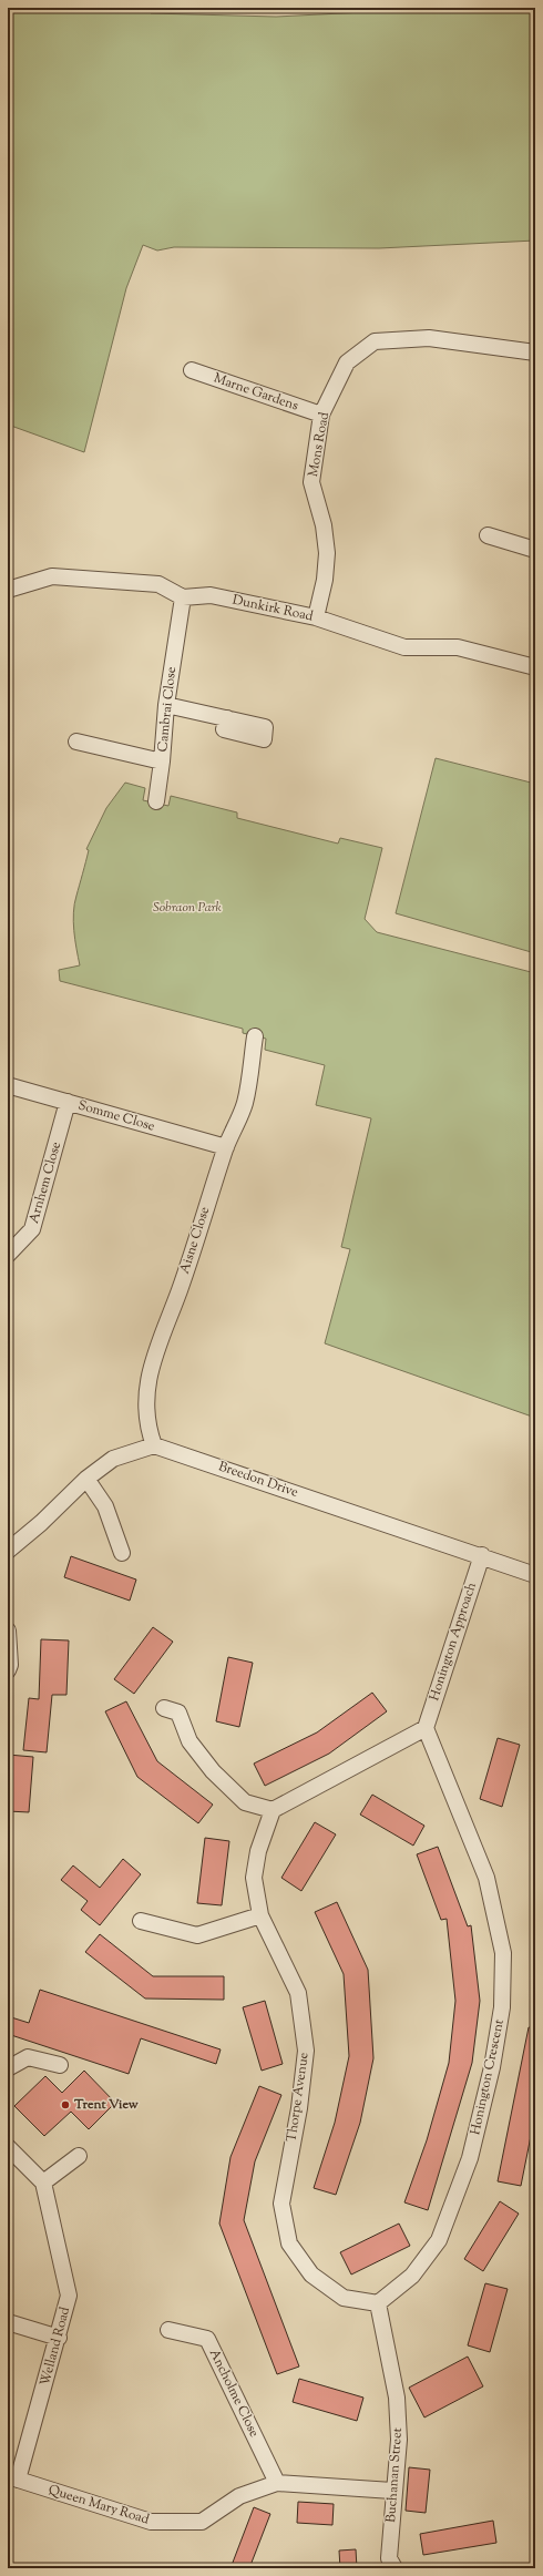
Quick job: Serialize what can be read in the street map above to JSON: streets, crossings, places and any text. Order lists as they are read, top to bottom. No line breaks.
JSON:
{"streets":{"street":["Marne Gardens","Mons Road","Dunkirk Road","Cambrai Close","Somme Close","Arnhem Close","Aisne Close","Breedon Drive","Honington Approach","Honington Crescent","Thorpe Avenue","Welland Road","Ancholme Close","Buchanan Street","Queen Mary Road"]},"crossings":[["Marne Gardens","Mons Road"],["Mons Road","Dunkirk Road"],["Dunkirk Road","Cambrai Close"],["Somme Close","Arnhem Close"],["Somme Close","Aisne Close"],["Aisne Close","Breedon Drive"],["Breedon Drive","Honington Approach"],["Honington Approach","Honington Crescent"],["Honington Crescent","Thorpe Avenue"],["Honington Crescent","Buchanan Street"],["Thorpe Avenue","Buchanan Street"],["Welland Road","Queen Mary Road"],["Ancholme Close","Queen Mary Road"],["Buchanan Street","Queen Mary Road"]],"parks":["Sobraon Park"],"places":["Trent View"]}
